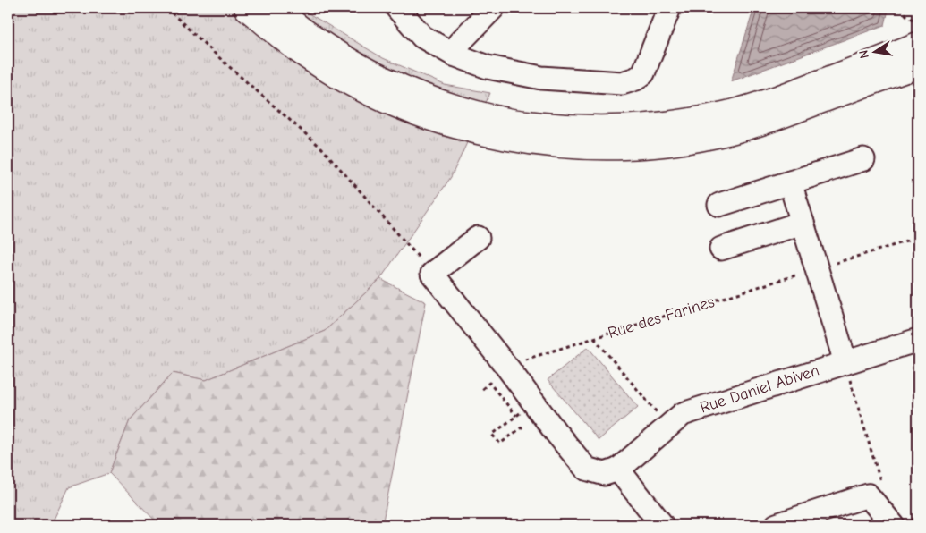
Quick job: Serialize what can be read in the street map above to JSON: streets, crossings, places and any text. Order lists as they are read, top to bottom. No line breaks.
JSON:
{"streets":{"street":["Rue Daniel Abiven"],"path":["Rue des Farines"]},"north":"left"}
